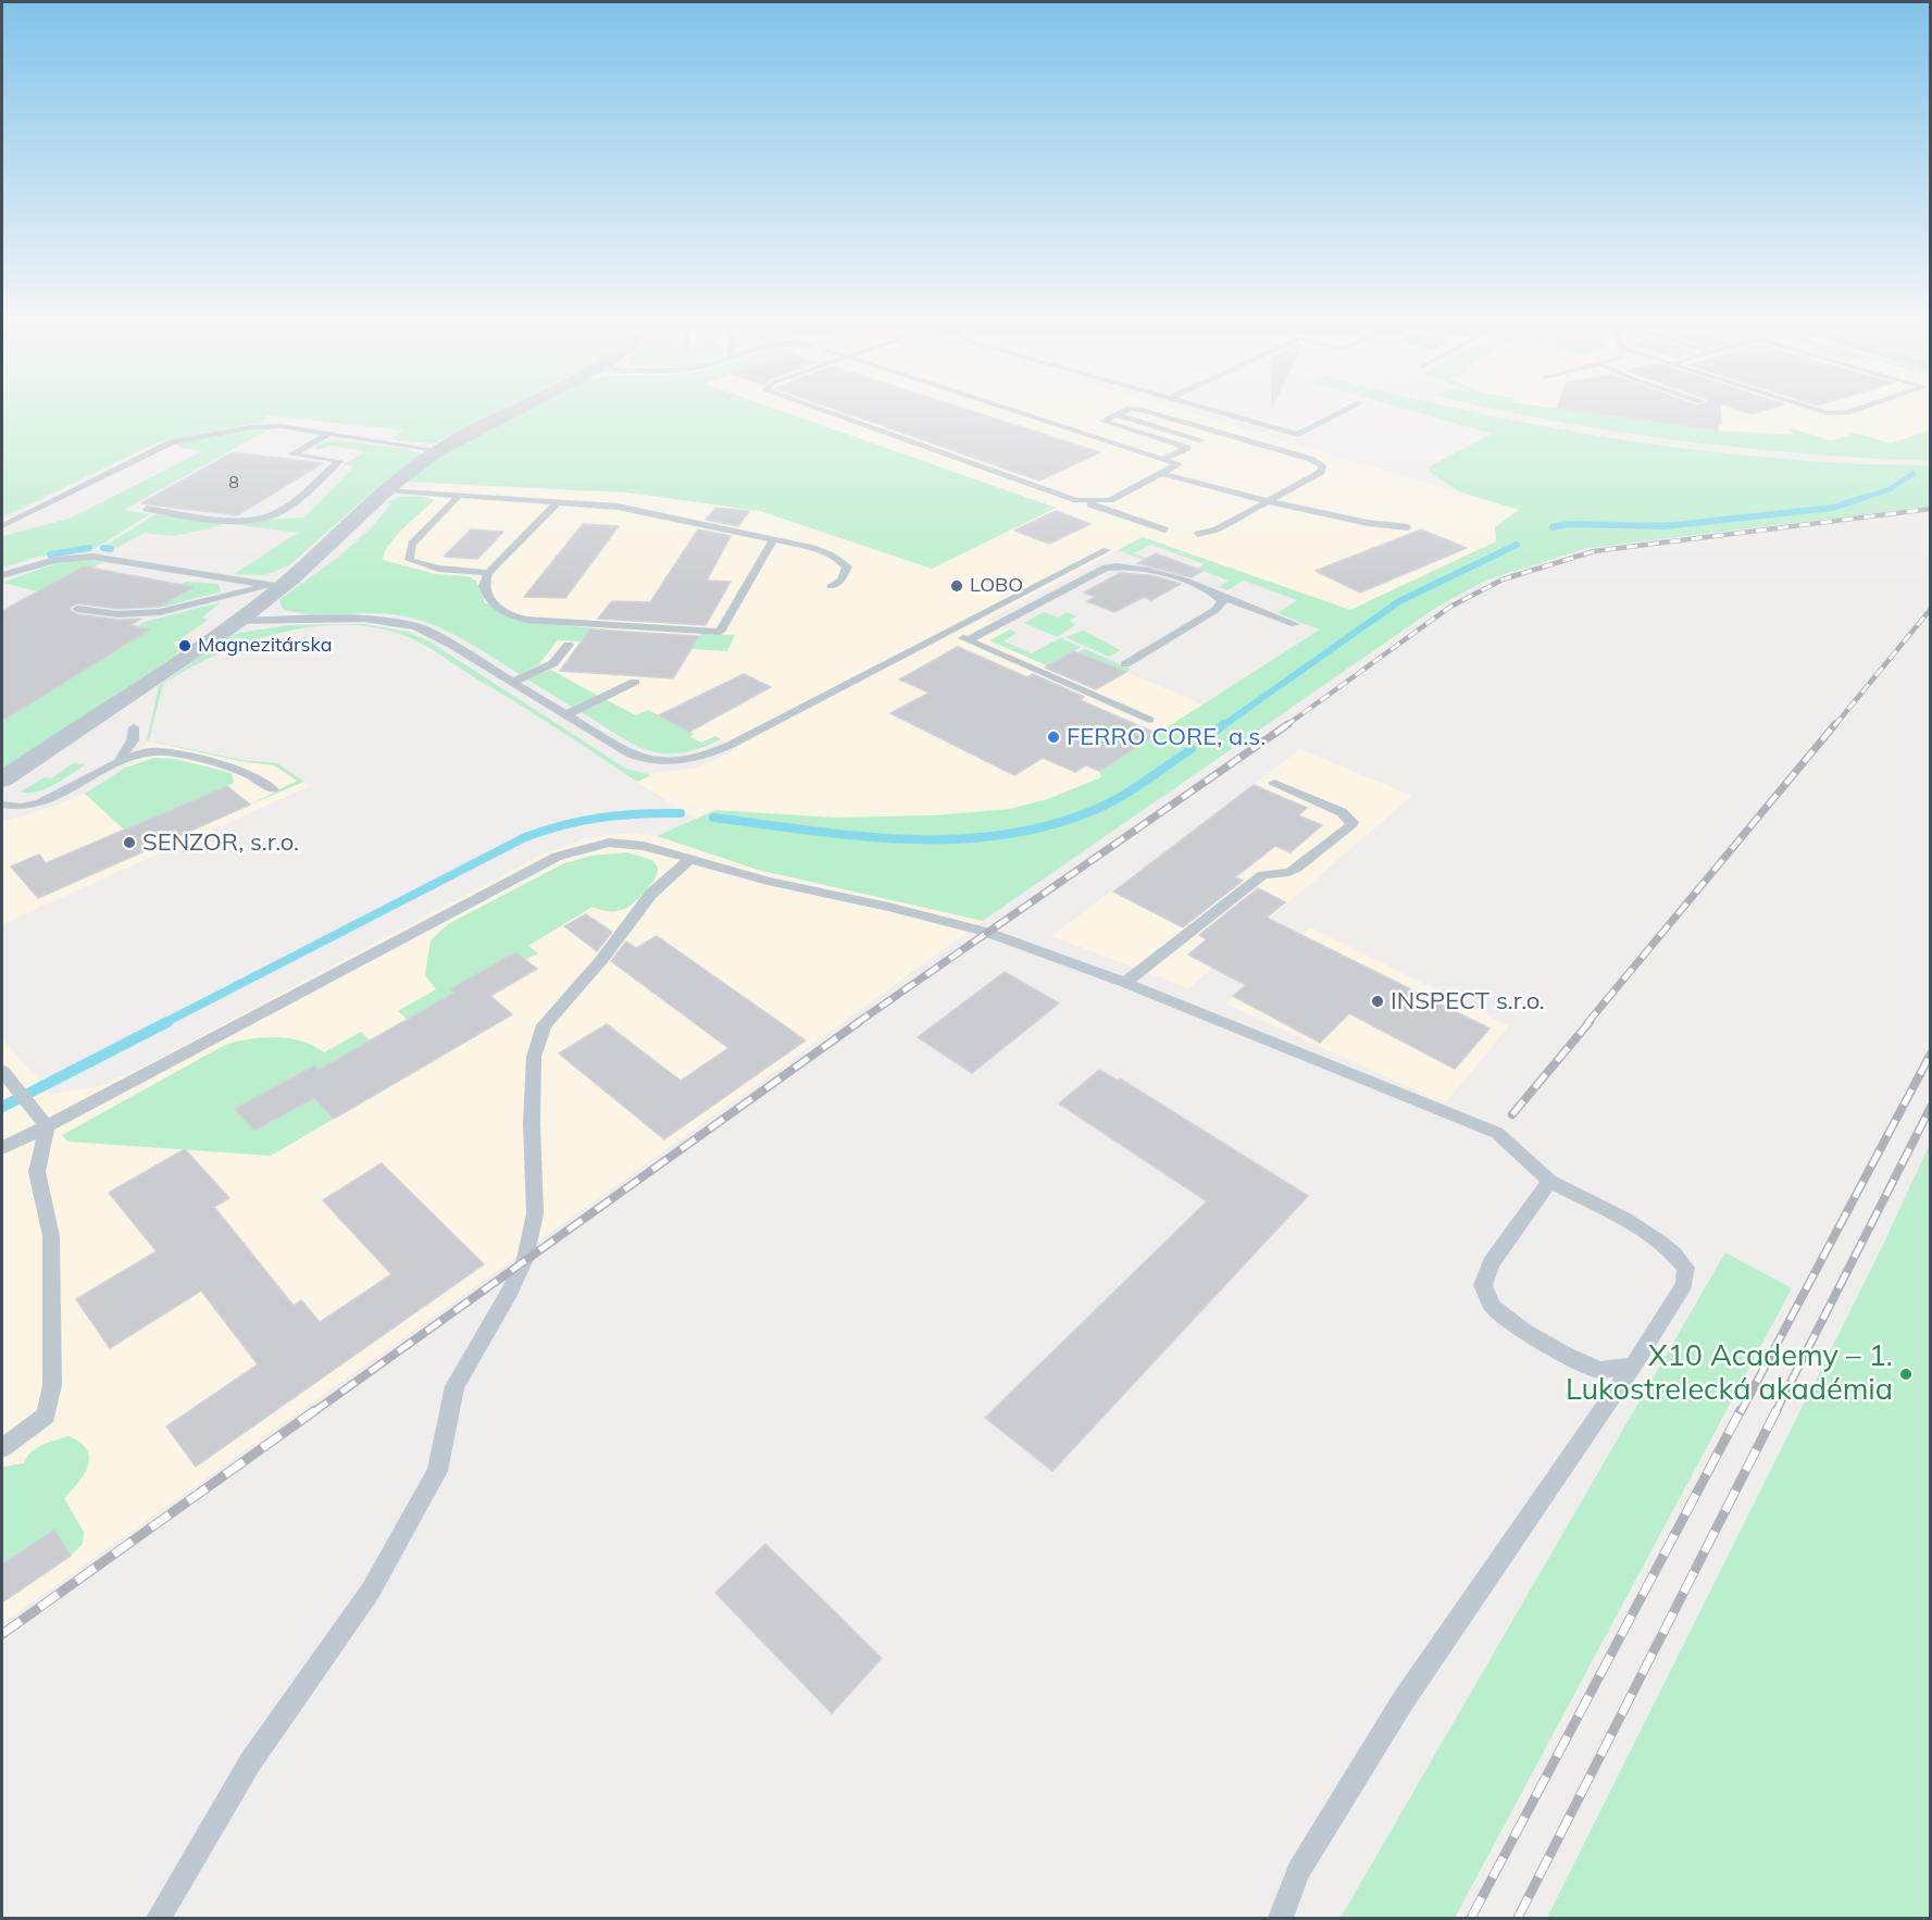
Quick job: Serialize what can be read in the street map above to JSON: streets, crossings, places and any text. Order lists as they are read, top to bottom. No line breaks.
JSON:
{"places":["LOBO","Magnezitárska","FERRO CORE, a.s.","SENZOR, s.r.o.","INSPECT s.r.o.","X10 Academy – 1. Lukostrelecká akadémia"],"house_numbers":["8"]}
